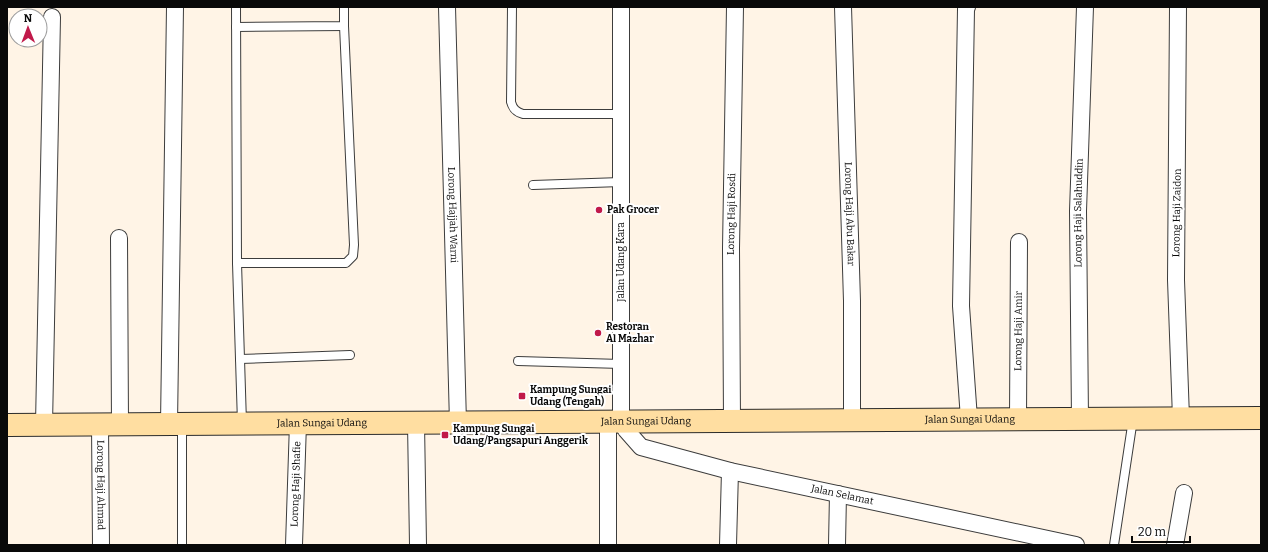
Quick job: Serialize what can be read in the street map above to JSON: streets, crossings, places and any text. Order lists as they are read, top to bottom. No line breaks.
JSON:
{"streets":{"street":["Lorong Haji Salahuddin","Lorong Haji Zaidon","Lorong Haji Rosdi","Lorong Haji Abu Bakar","Lorong Hajjah Warni","Jalan Udang Kara","Lorong Haji Amir","Jalan Sungai Udang","Lorong Haji Shafie","Lorong Haji Ahmad","Jalan Selamat"]},"crossings":[["Lorong Haji Salahuddin","Jalan Sungai Udang"],["Lorong Haji Zaidon","Jalan Sungai Udang"],["Lorong Haji Rosdi","Jalan Sungai Udang"],["Lorong Haji Abu Bakar","Jalan Sungai Udang"],["Lorong Hajjah Warni","Jalan Sungai Udang"],["Jalan Udang Kara","Jalan Sungai Udang"],["Jalan Udang Kara","Jalan Selamat"],["Lorong Haji Amir","Jalan Sungai Udang"],["Jalan Sungai Udang","Lorong Haji Shafie"],["Jalan Sungai Udang","Lorong Haji Ahmad"],["Jalan Sungai Udang","Jalan Selamat"]],"places":{"other":["Pak Grocer","Restoran Al Mazhar"],"transit":["Kampung Sungai Udang (Tengah)","Kampung Sungai Udang/Pangsapuri Anggerik"]},"scale_bar":"20 m","north":"top"}
